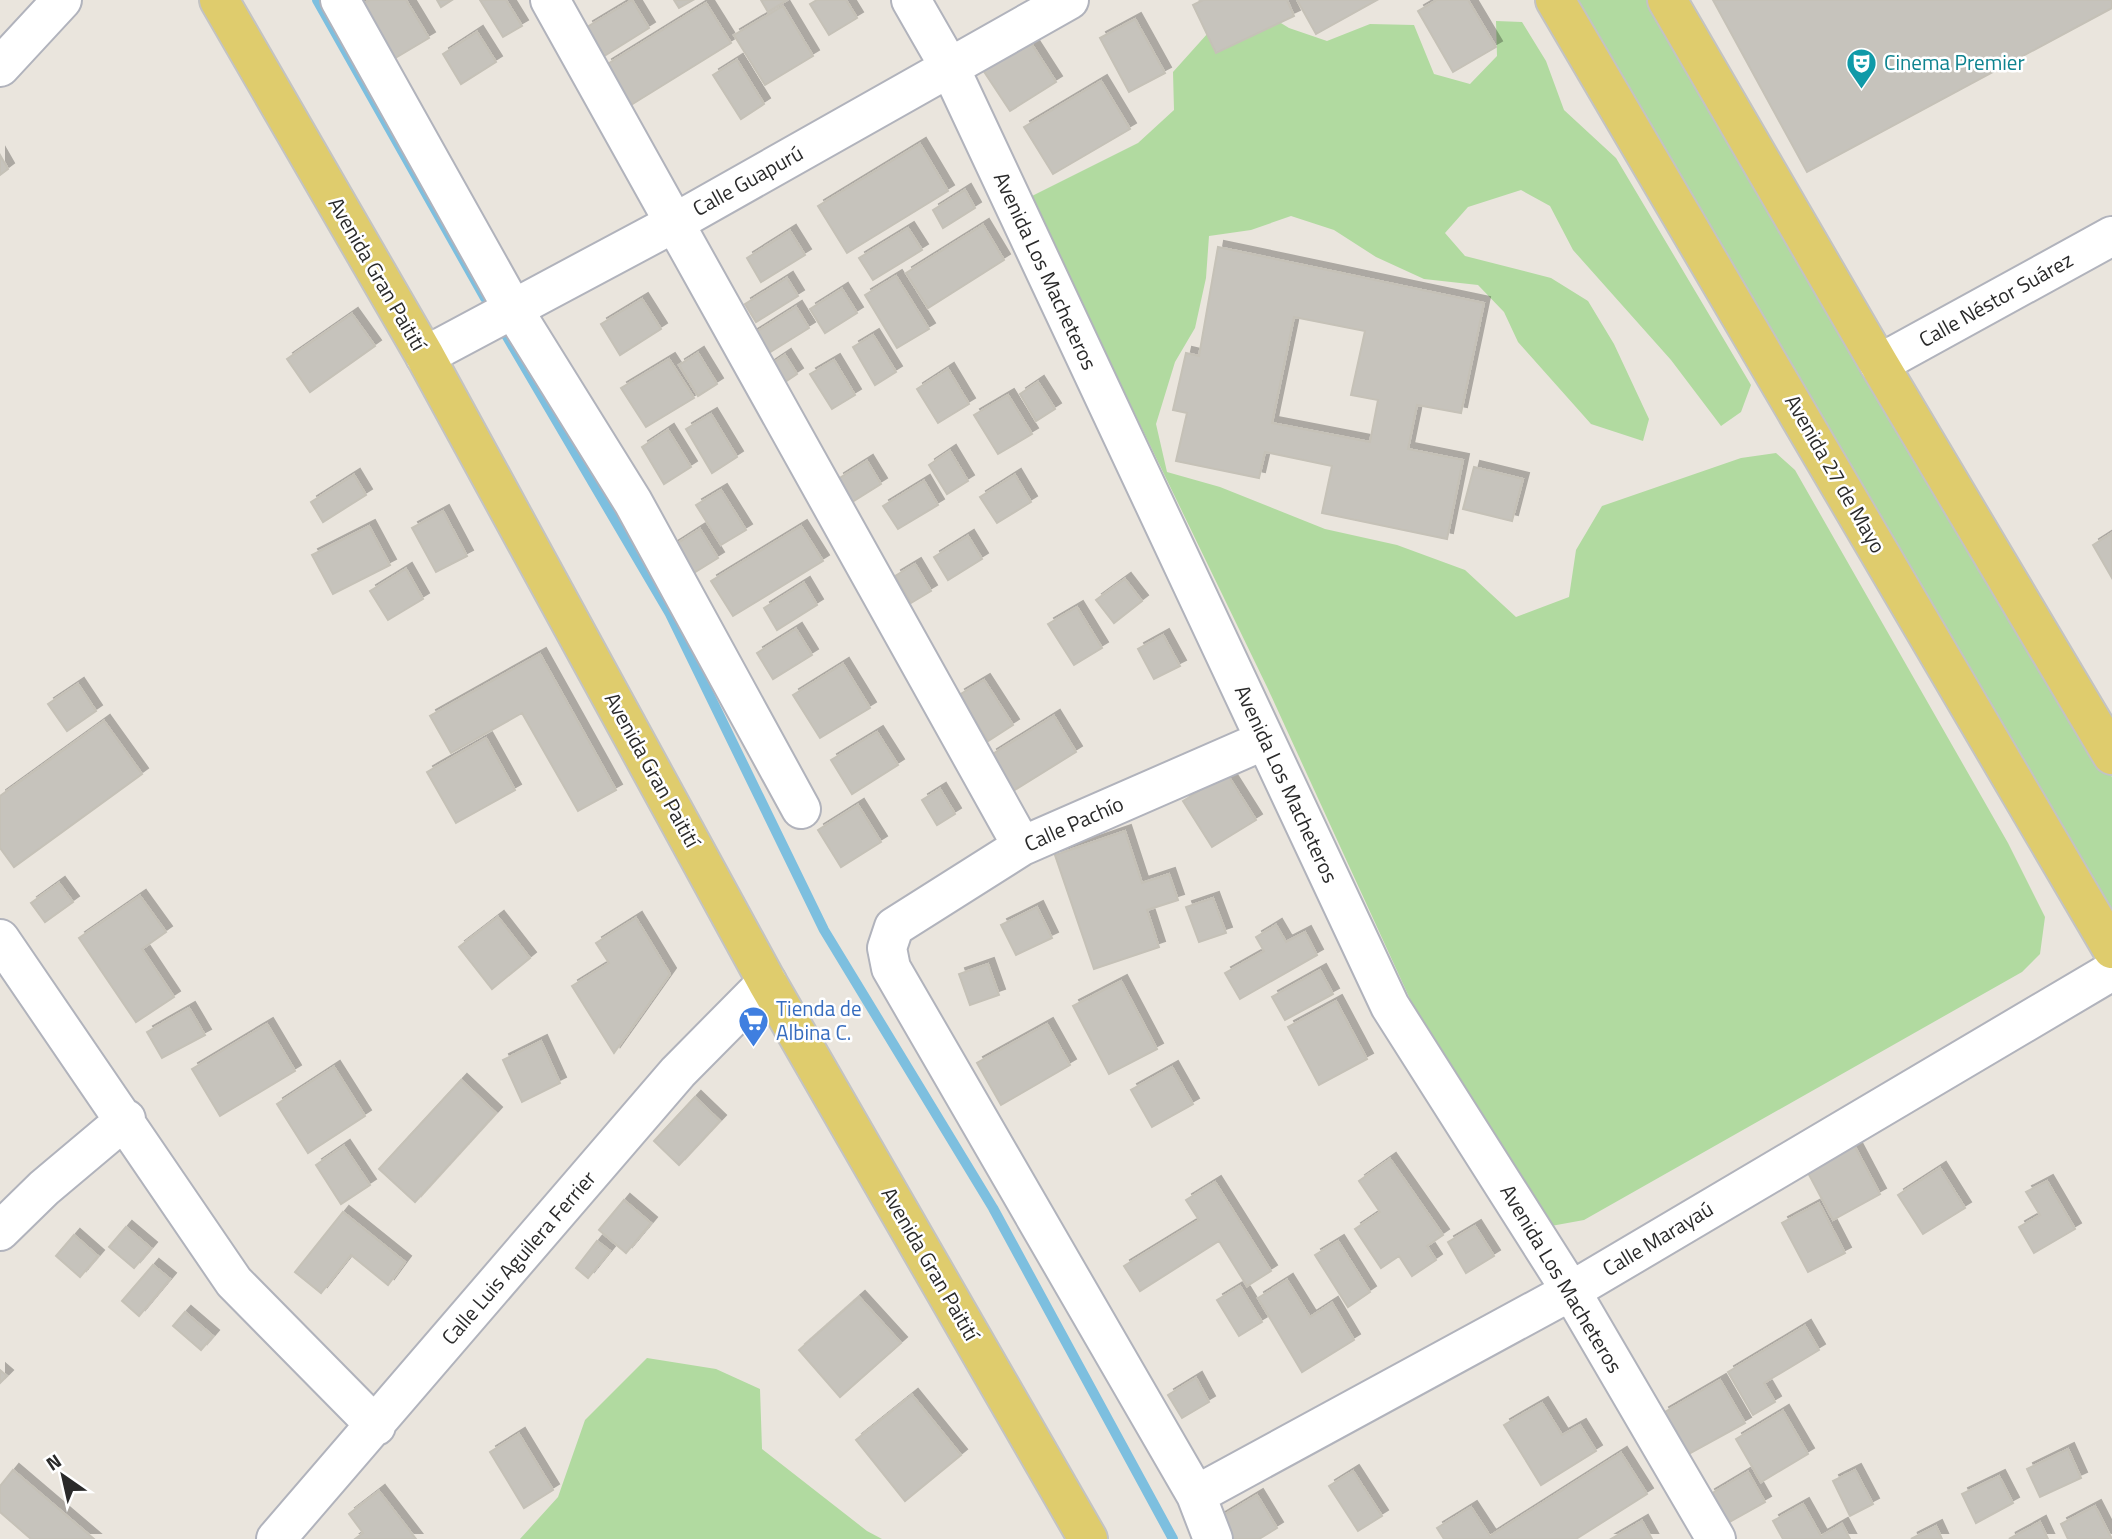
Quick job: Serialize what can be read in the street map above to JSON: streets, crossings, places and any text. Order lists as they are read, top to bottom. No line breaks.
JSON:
{"streets":{"main road":["Avenida Gran Paitití","Avenida 27 de Mayo"],"street":["Calle Guapurú","Avenida Los Macheteros","Calle Néstor Suárez","Calle Pachío","Calle Marayaú","Calle Luis Aguilera Ferrier"]},"crossings":[["Calle Guapurú","Avenida Los Macheteros"],["Calle Guapurú","Avenida Gran Paitití"],["Avenida Los Macheteros","Calle Pachío"],["Avenida Los Macheteros","Calle Marayaú"],["Avenida Gran Paitití","Calle Luis Aguilera Ferrier"],["Calle Pachío","Calle Marayaú"]],"places":{"theatre":["Cinema Premier"],"supermarket":["Tienda de Albina C."]},"north":"top left"}
